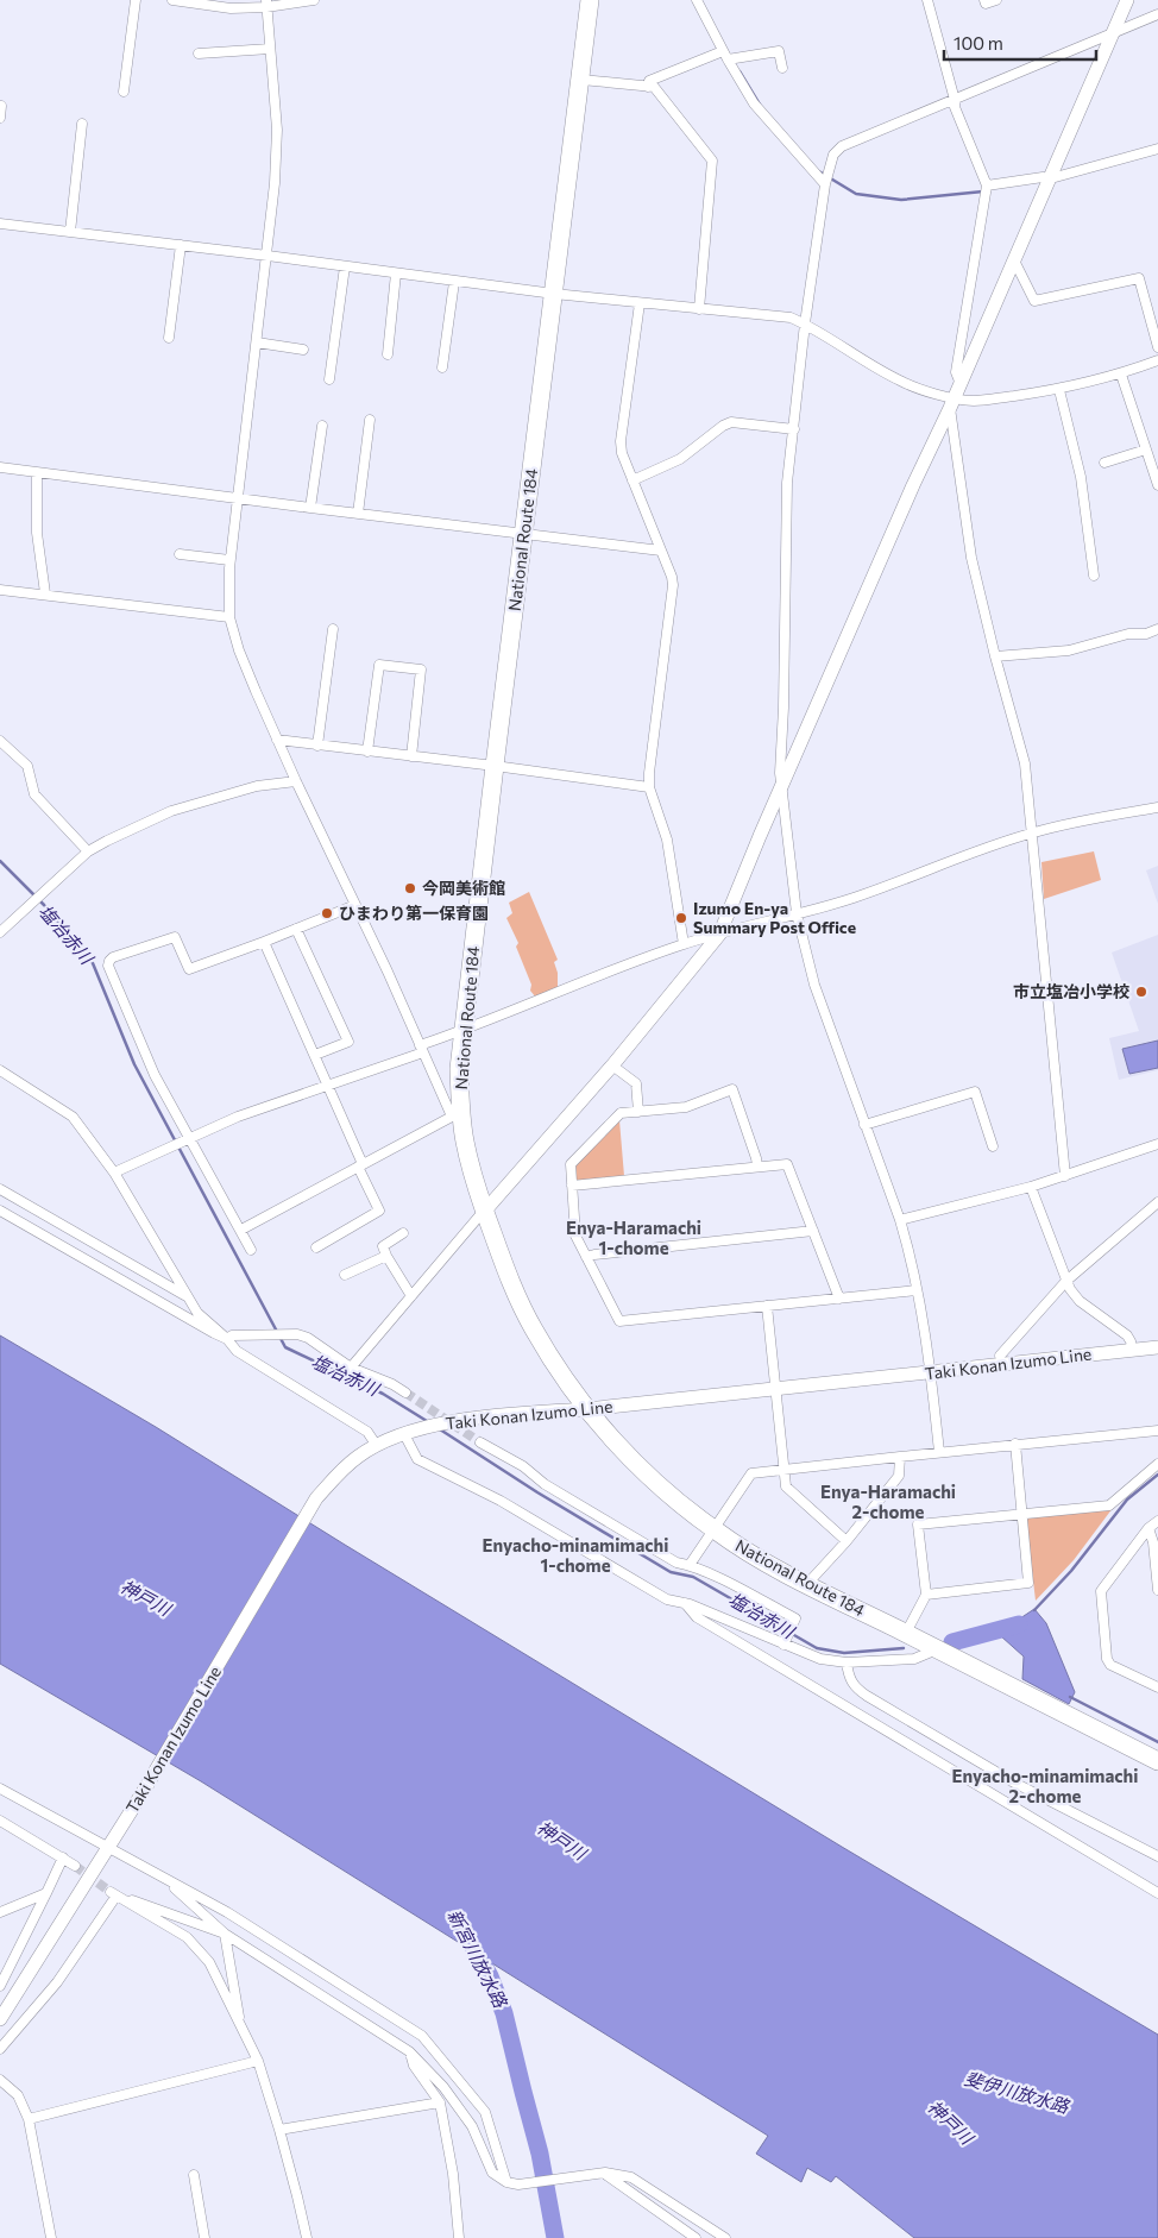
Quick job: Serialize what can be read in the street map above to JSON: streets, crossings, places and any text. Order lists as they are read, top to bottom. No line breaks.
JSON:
{"streets":{"highway":["National Route 184"],"main road":["Taki Konan Izumo Line"]},"crossings":[["National Route 184","Taki Konan Izumo Line"]],"districts":["Enya-Haramachi 1-chome","Enya-Haramachi 2-chome","Enyacho-minamimachi 1-chome","Enyacho-minamimachi 2-chome"],"water":["塩冶赤川","神戸川","新宮川放水路","斐伊川放水路"],"places":["今岡美術館","ひまわり第一保育園","Izumo En-ya Summary Post Office","市立塩冶小学校"],"scale_bar":"100 m"}
